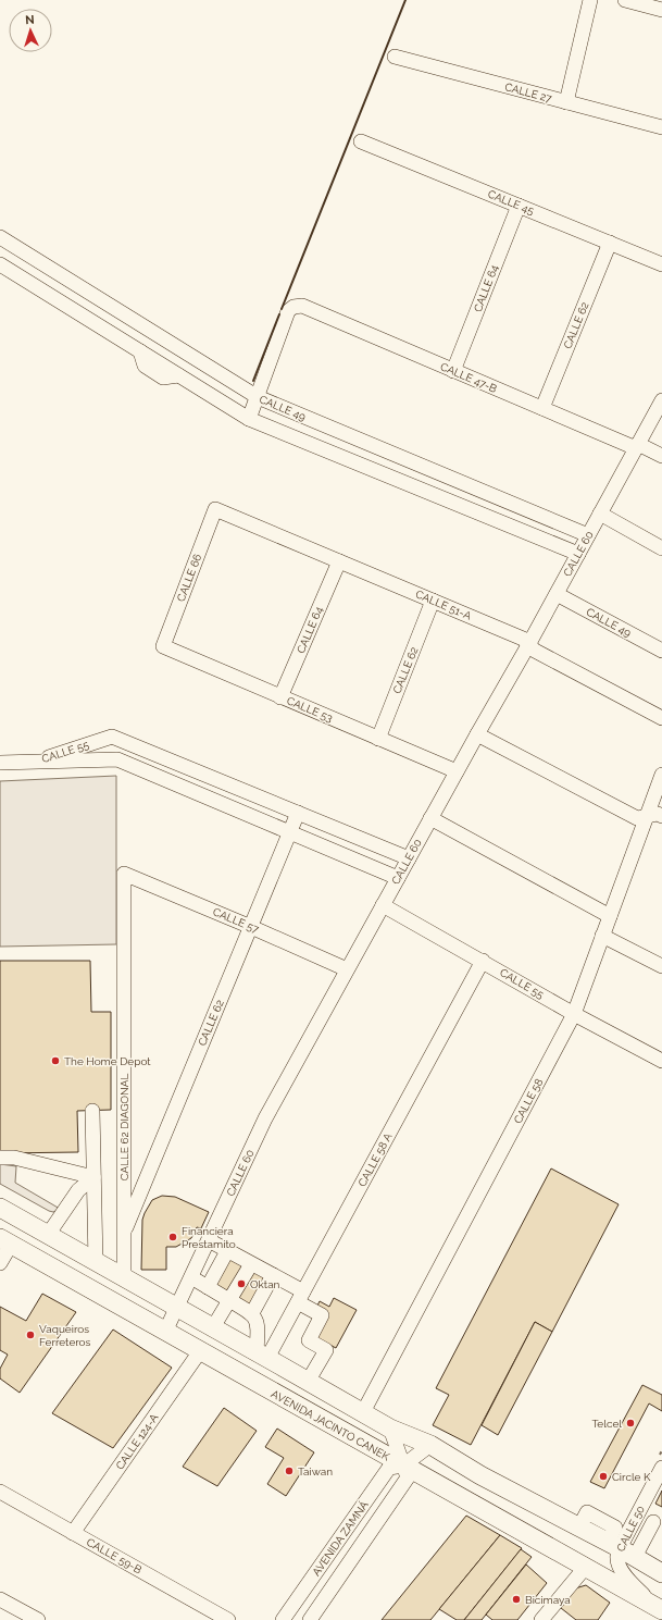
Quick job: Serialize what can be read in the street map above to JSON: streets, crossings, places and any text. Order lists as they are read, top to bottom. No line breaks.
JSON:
{"streets":{"main road":["AVENIDA JACINTO CANEK"],"street":["CALLE 27","CALLE 45","CALLE 64","CALLE 62","CALLE 47-B","CALLE 49","CALLE 60","CALLE 66","CALLE 51-A","CALLE 53","CALLE 55","CALLE 57","CALLE 58","CALLE 62 DIAGONAL","CALLE 58 A","CALLE 124-A","CALLE 50","AVENIDA ZAMNÁ","CALLE 59-B"]},"crossings":[["CALLE 45","CALLE 64"],["CALLE 45","CALLE 62"],["CALLE 64","CALLE 47-B"],["CALLE 64","CALLE 51-A"],["CALLE 64","CALLE 53"],["CALLE 62","CALLE 47-B"],["CALLE 62","CALLE 51-A"],["CALLE 62","CALLE 53"],["CALLE 62","CALLE 55"],["CALLE 62","CALLE 57"],["CALLE 62","CALLE 62 DIAGONAL"],["CALLE 47-B","CALLE 49"],["CALLE 47-B","CALLE 60"],["CALLE 49","CALLE 60"],["CALLE 60","CALLE 51-A"],["CALLE 60","CALLE 53"],["CALLE 60","CALLE 55"],["CALLE 60","CALLE 57"],["CALLE 60","AVENIDA JACINTO CANEK"],["CALLE 66","CALLE 51-A"],["CALLE 66","CALLE 53"],["CALLE 55","CALLE 58"],["CALLE 55","CALLE 58 A"],["CALLE 57","CALLE 62 DIAGONAL"],["AVENIDA JACINTO CANEK","CALLE 124-A"],["AVENIDA JACINTO CANEK","CALLE 50"],["AVENIDA JACINTO CANEK","AVENIDA ZAMNÁ"],["CALLE 124-A","CALLE 59-B"]],"places":["The Home Depot","Financiera Prestamito","Oktan","Vaqueiros Ferreteros","Telcel","Taiwan","Circle K","Bicimaya"],"north":"top"}
